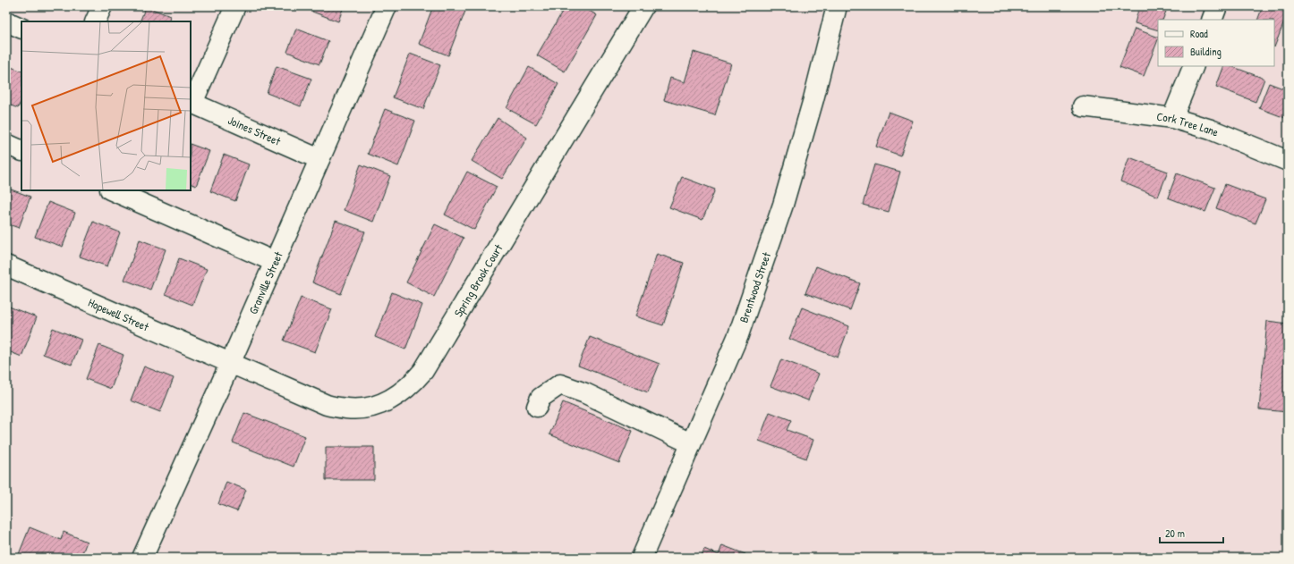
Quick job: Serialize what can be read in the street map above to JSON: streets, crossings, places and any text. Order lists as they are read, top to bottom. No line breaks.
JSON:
{"streets":{"street":["Cork Tree Lane","Joines Street","Spring Brook Court","Granville Street","Brentwood Street","Hopewell Street"]},"crossings":[["Joines Street","Granville Street"],["Spring Brook Court","Granville Street"],["Spring Brook Court","Hopewell Street"],["Granville Street","Hopewell Street"]],"legend":["Road","Building"],"scale_bar":"20 m"}
